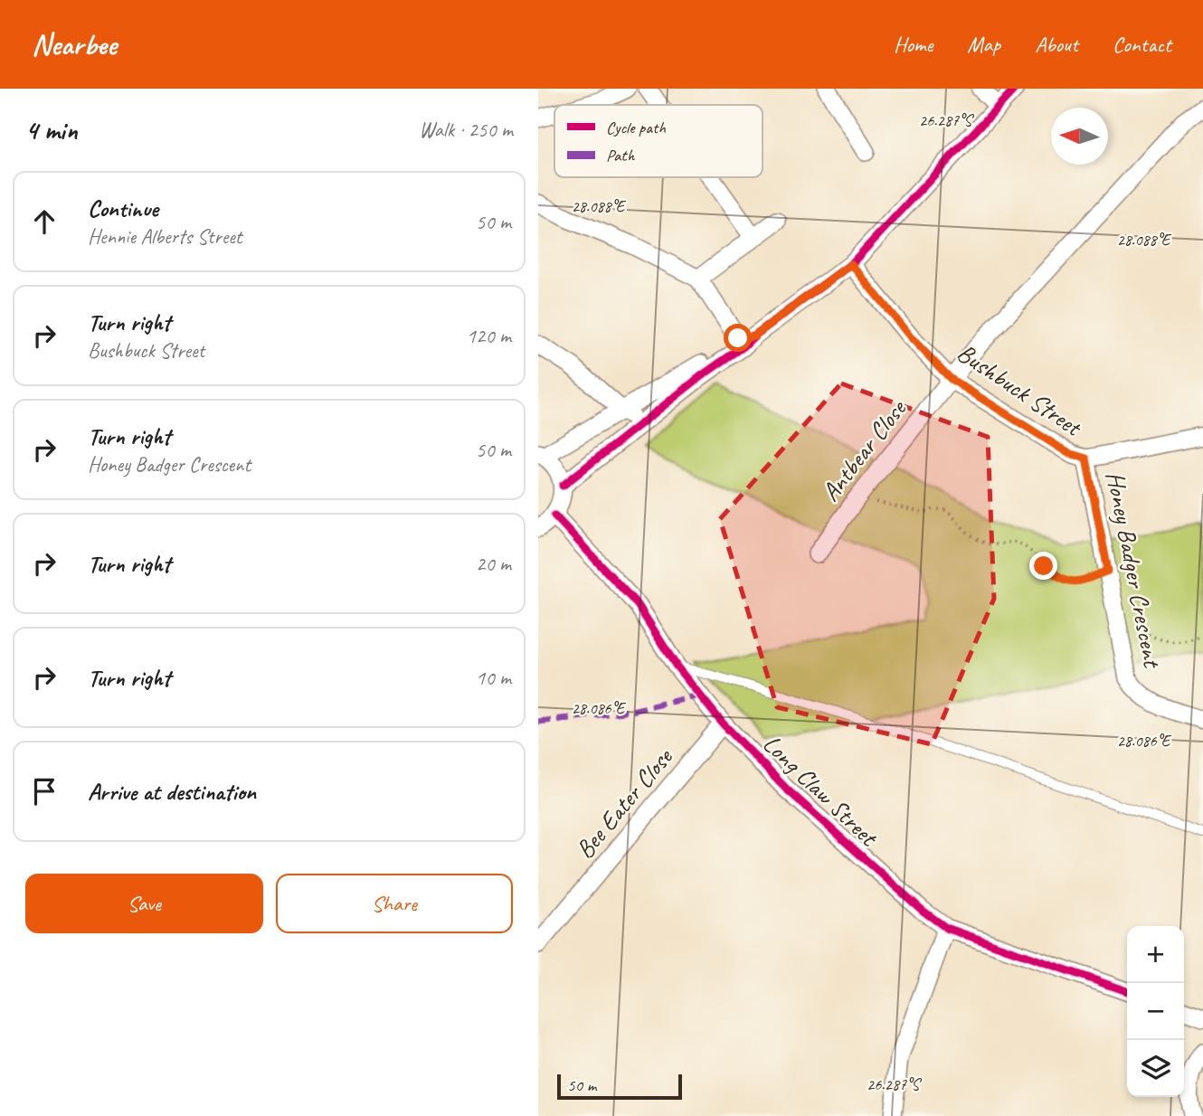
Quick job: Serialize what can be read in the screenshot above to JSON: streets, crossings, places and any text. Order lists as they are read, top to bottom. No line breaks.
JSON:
{"streets":{"street":["Bushbuck Street","Antbear Close","Honey Badger Crescent","Long Claw Street","Bee Eater Close"]},"crossings":[["Bushbuck Street","Antbear Close"],["Bushbuck Street","Honey Badger Crescent"],["Long Claw Street","Bee Eater Close"]],"legend":["Cycle path","Path"],"scale_bar":"50 m","north":"left","page":{"header":"Nearbee","nav":["Home","Map","About","Contact"],"heading":["4 min","Walk · 250 m"],"list":[["Continue","Hennie Alberts Street","50 m"],["Turn right","Bushbuck Street","120 m"],["Turn right","Honey Badger Crescent","50 m"],["Turn right","20 m"],["Turn right","10 m"],"Arrive at destination"],"buttons":["Save","Share"],"map_buttons":["+","−"],"scale":"50 m"},"coordinates":["26.287°S","28.088°E","28.086°E"]}
